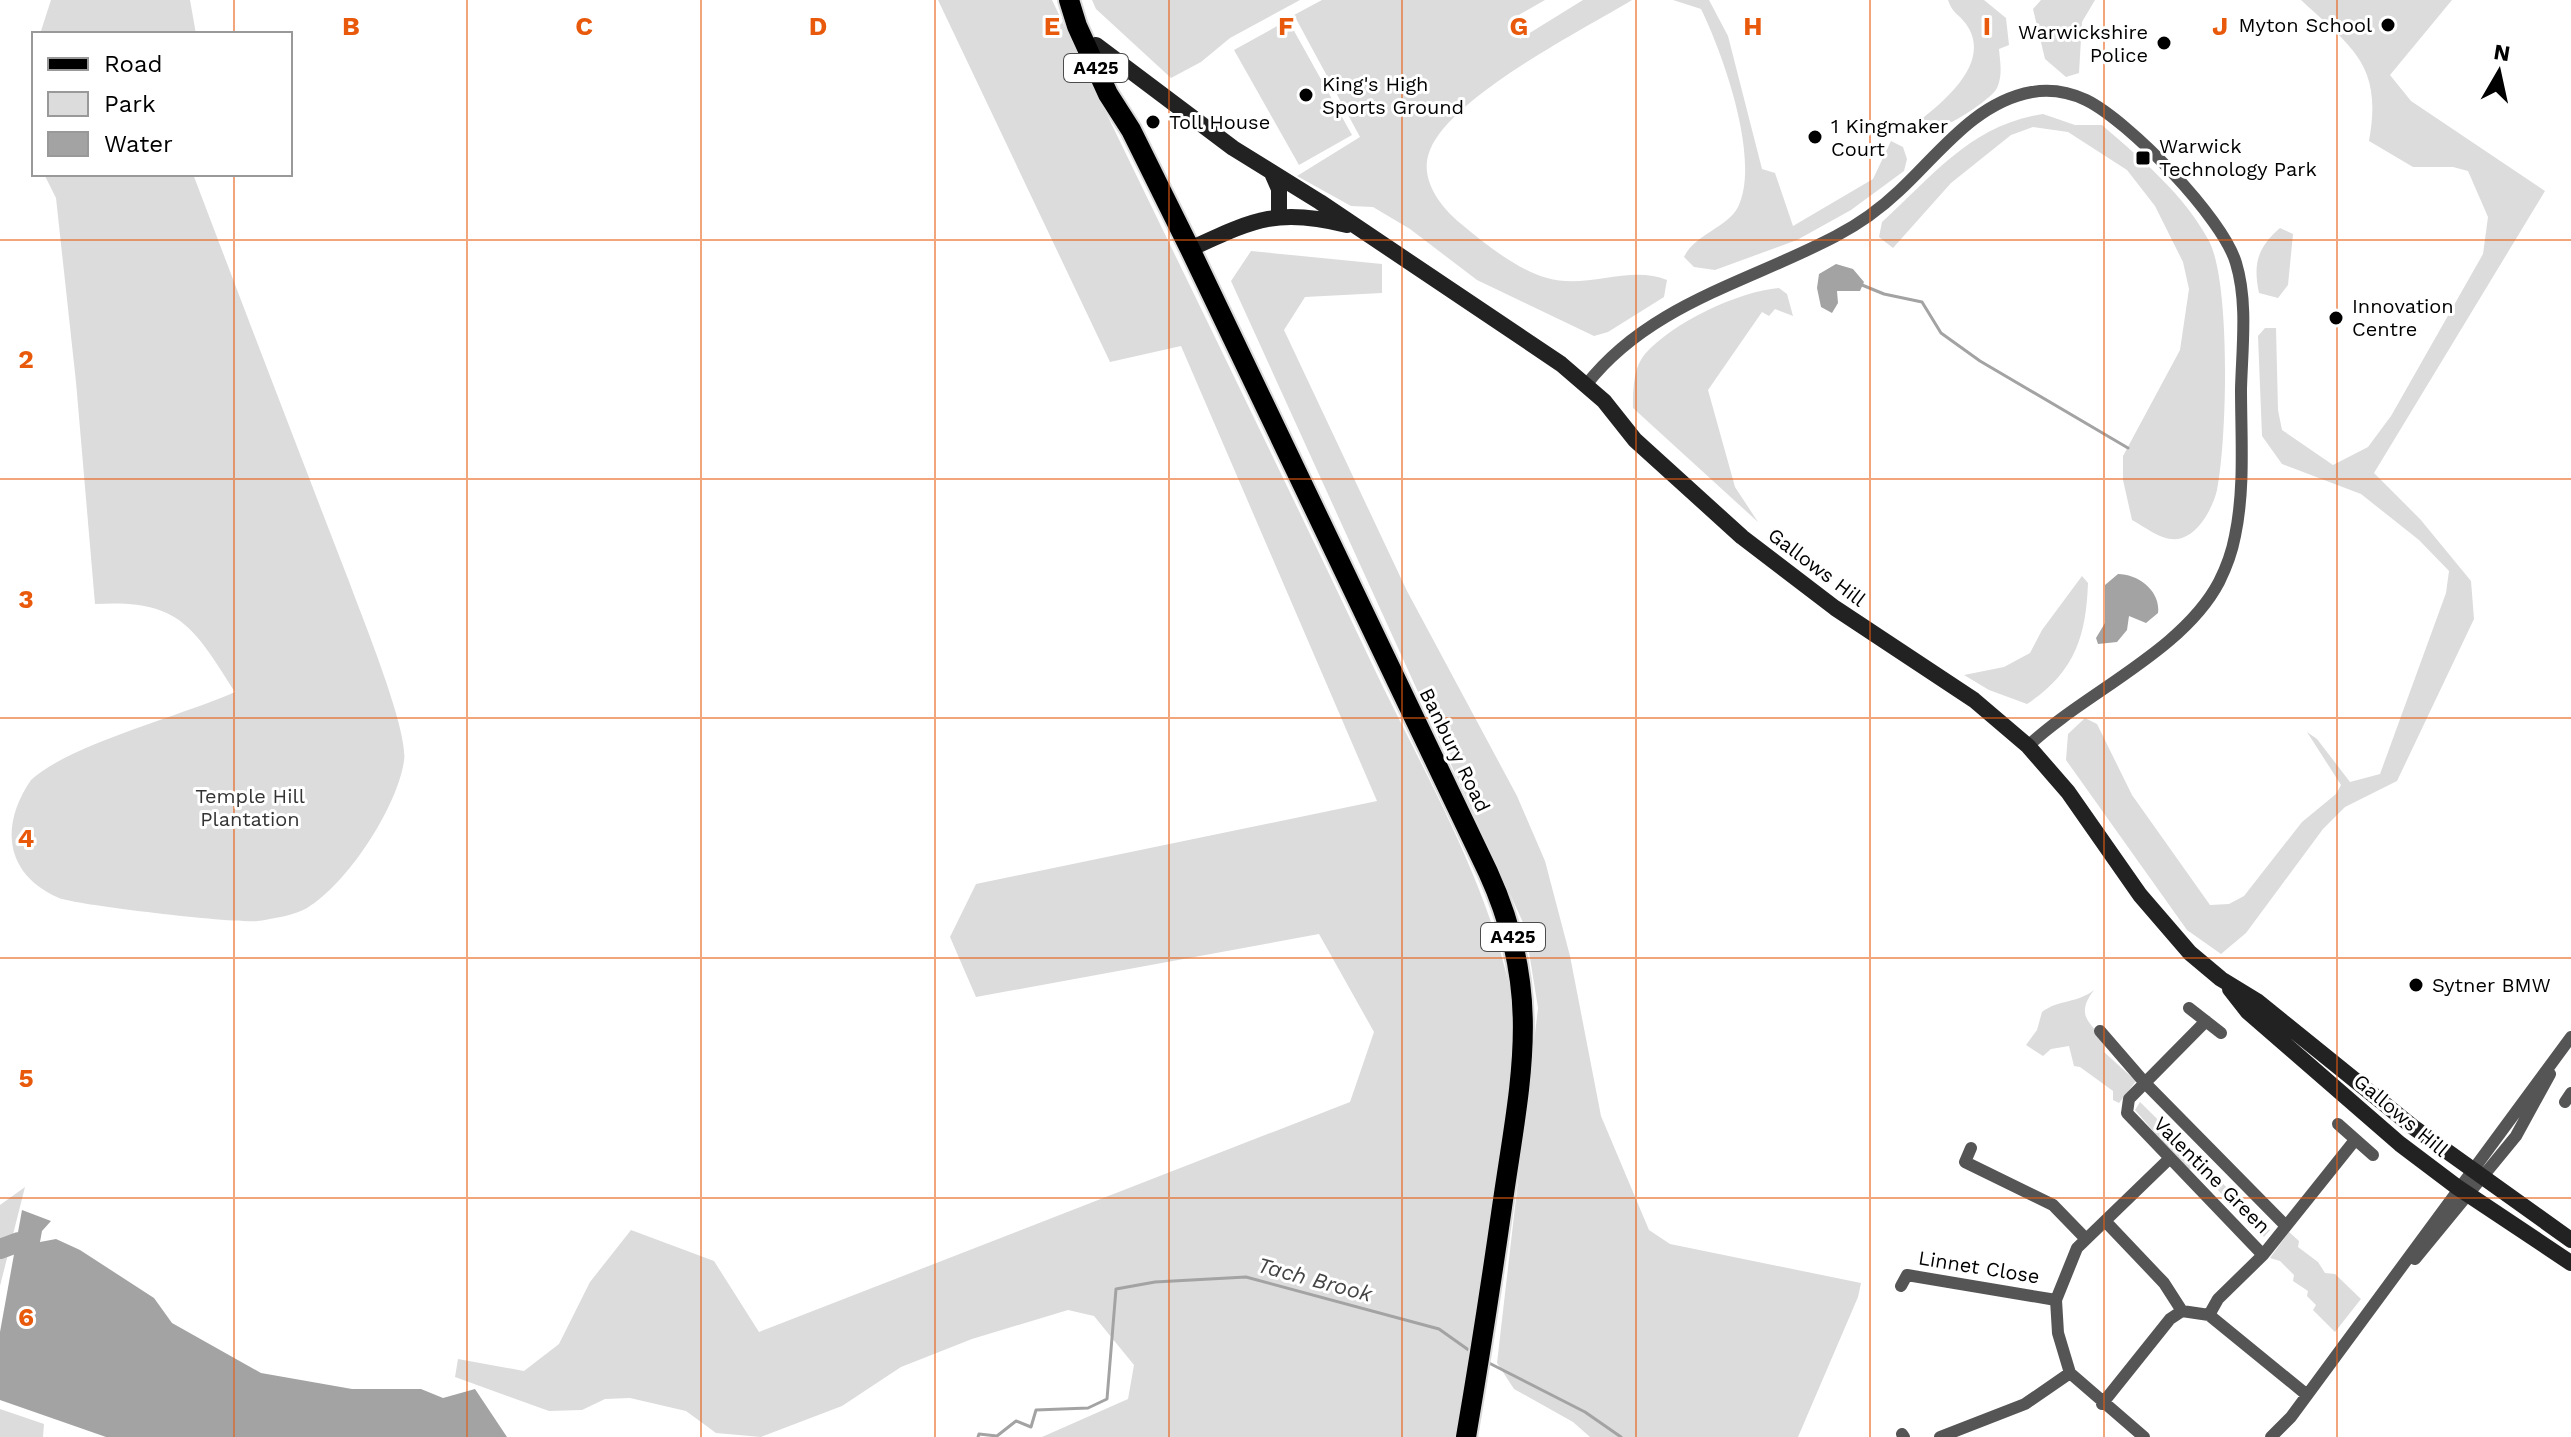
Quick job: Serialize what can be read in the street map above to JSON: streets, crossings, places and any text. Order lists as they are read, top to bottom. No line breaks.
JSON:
{"streets":{"main road":["A425","Banbury Road"],"street":["Gallows Hill","Valentine Green","Linnet Close"]},"crossings":[["Gallows Hill","Banbury Road"]],"water":["Tach Brook"],"parks":["Temple Hill Plantation"],"places":{"other":["Myton School","Warwickshire Police","King's High Sports Ground","Toll House","1 Kingmaker Court","Innovation Centre","Sytner BMW"],"transit":["Warwick Technology Park"]},"legend":["Road","Park","Water"],"north":"top","grid":{"columns":["B","C","D","E","F","G","H","I","J"],"rows":["2","3","4","5","6"]}}
